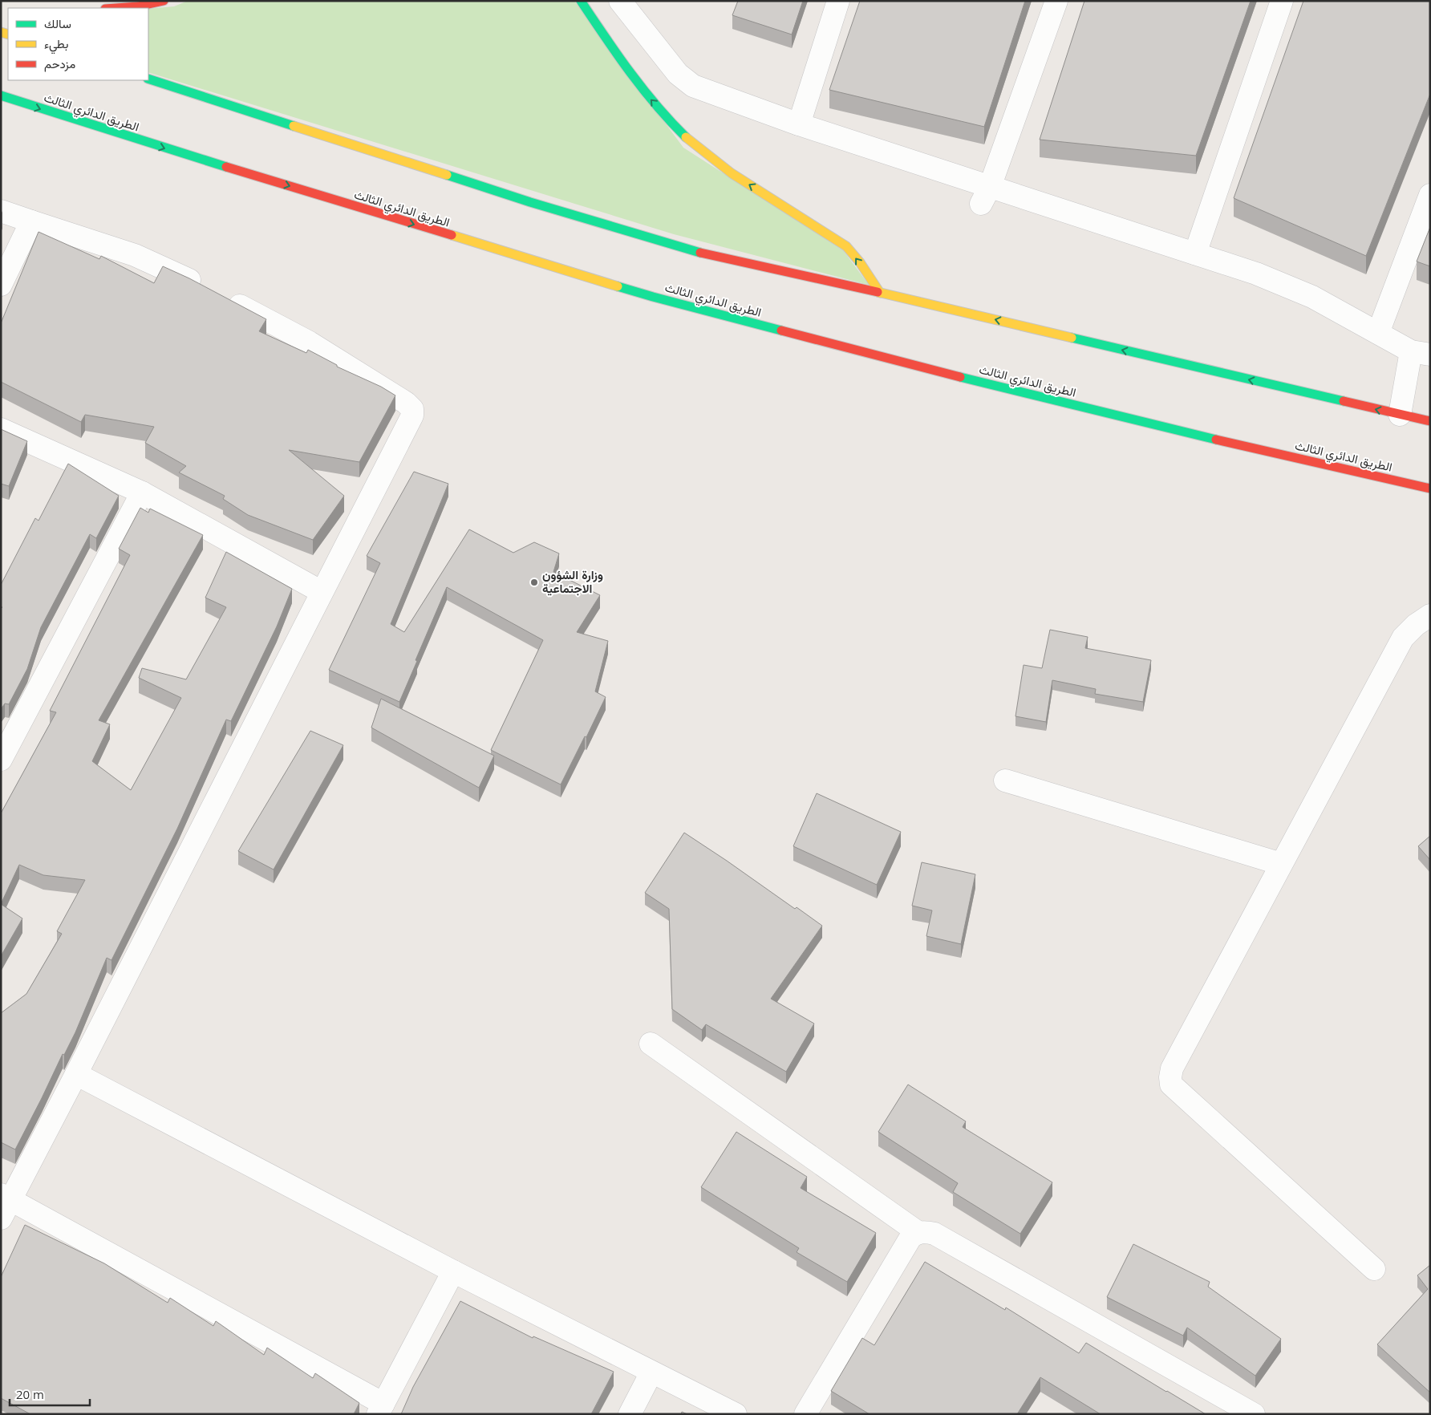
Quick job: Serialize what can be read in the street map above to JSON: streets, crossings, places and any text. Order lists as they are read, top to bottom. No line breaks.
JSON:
{"streets":{"highway":["الطريق الدائري الثالث"]},"places":["وزارة الشؤون الاجتماعية"],"legend":["سالك","بطيء","مزدحم"],"scale_bar":"20 m"}
